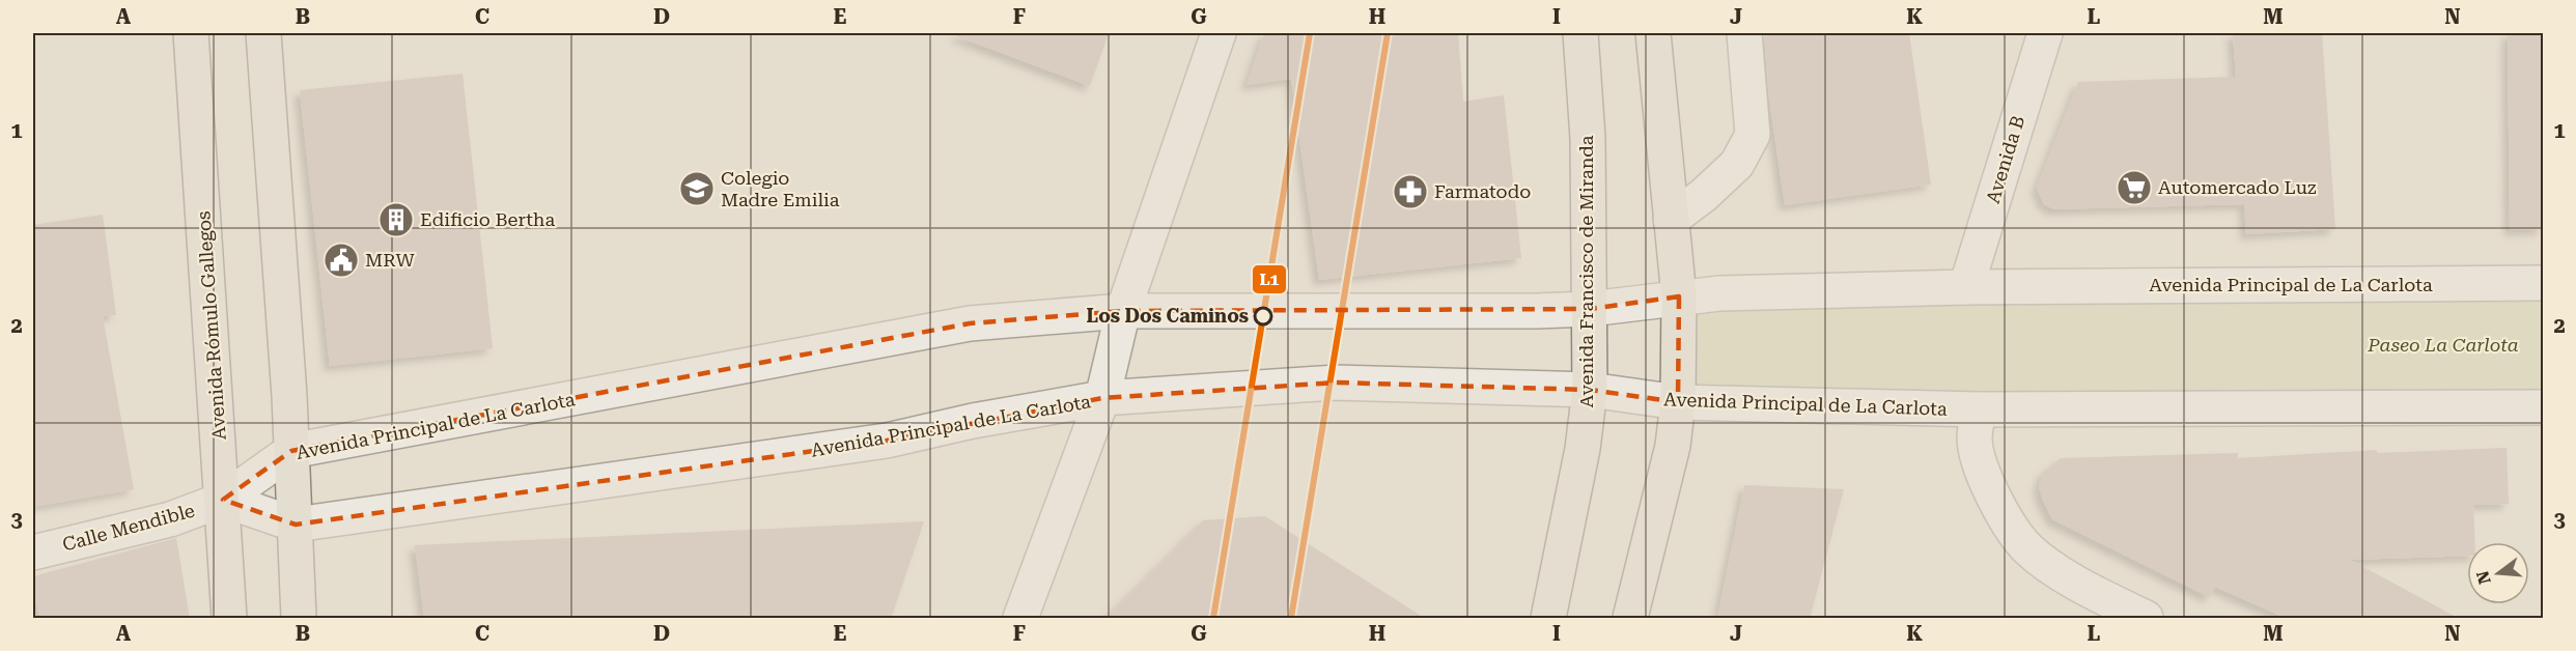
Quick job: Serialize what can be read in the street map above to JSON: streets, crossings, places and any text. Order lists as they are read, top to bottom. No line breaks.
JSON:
{"streets":{"main road":["Avenida Francisco de Miranda","Avenida Rómulo Gallegos"],"street":["Avenida B","Avenida Principal de La Carlota","Calle Mendible"]},"crossings":[["Avenida B","Avenida Principal de La Carlota"],["Avenida Francisco de Miranda","Avenida Principal de La Carlota"],["Avenida Principal de La Carlota","Avenida Rómulo Gallegos"],["Avenida Principal de La Carlota","Calle Mendible"],["Avenida Rómulo Gallegos","Calle Mendible"]],"parks":["Paseo La Carlota"],"places":{"supermarket":["Automercado Luz"],"school or university":["Colegio Madre Emilia"],"pharmacy":["Farmatodo"],"building":["Edificio Bertha"],"public building":["MRW"],"other":["Los Dos Caminos"]},"lines":["transit line L1"],"north":"left","grid":{"columns":["A","B","C","D","E","F","G","H","I","J","K","L","M","N"],"rows":["1","2","3"]}}
